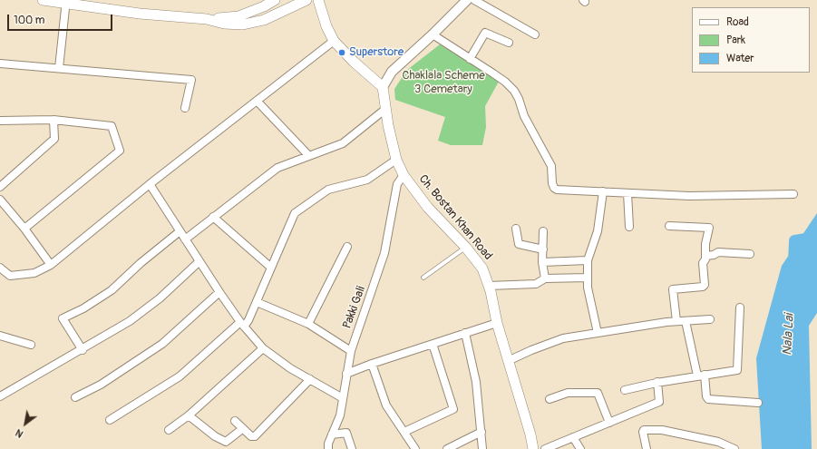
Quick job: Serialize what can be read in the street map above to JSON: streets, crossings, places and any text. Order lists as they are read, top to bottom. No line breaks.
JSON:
{"streets":{"main road":["Ch. Bostan Khan Road"],"street":["Pakki Gali"]},"crossings":[["Ch. Bostan Khan Road","Pakki Gali"]],"water":["Nala Lai"],"parks":["Chaklala Scheme 3 Cemetary"],"places":["Superstore"],"legend":["Road","Park","Water"],"scale_bar":"100 m","north":"bottom left"}
